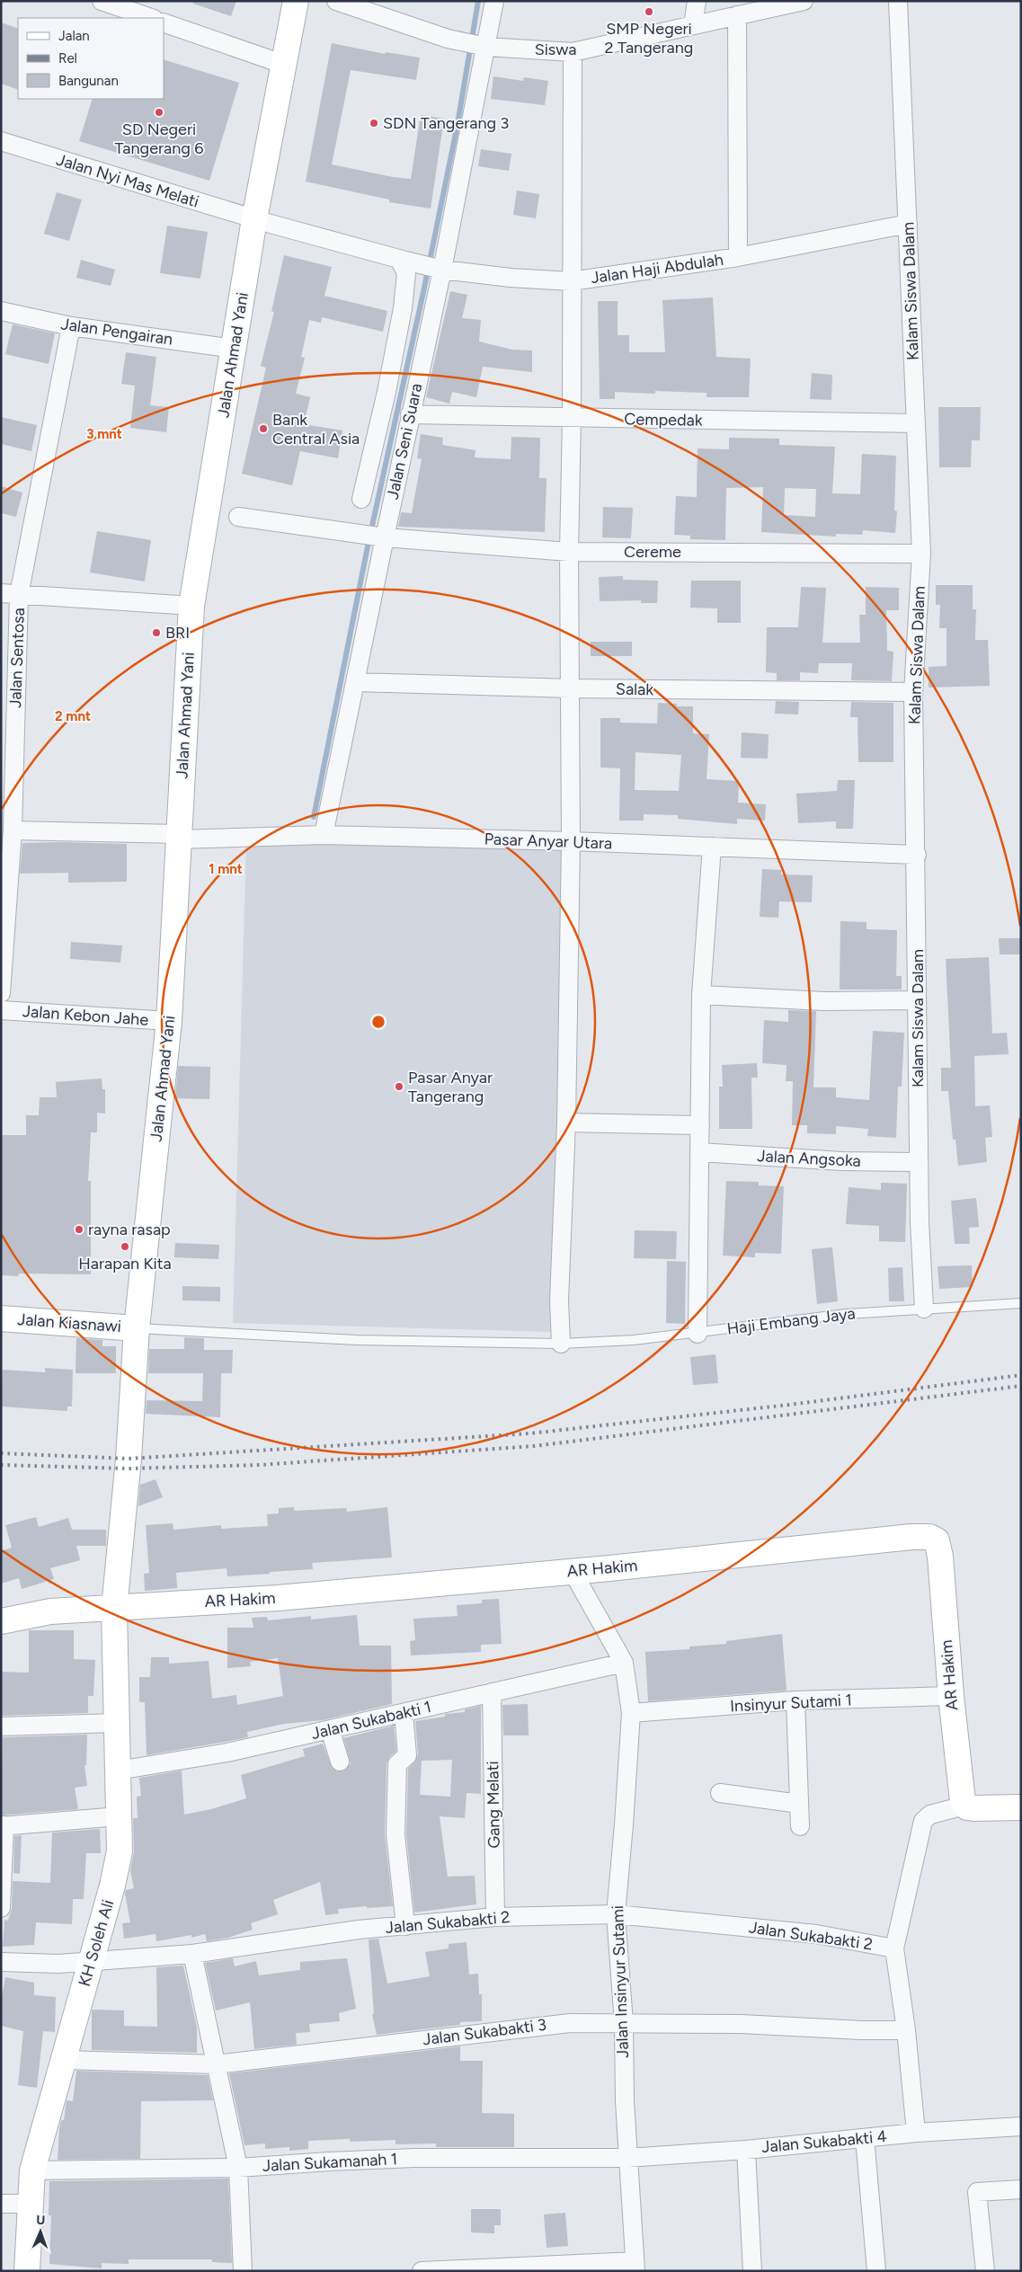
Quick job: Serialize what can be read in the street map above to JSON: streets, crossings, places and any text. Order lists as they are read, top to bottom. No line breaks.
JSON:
{"streets":{"street":["Siswa","Jalan Nyi Mas Melati","Jalan Haji Abdulah","Kalam Siswa Dalam","Jalan Pengairan","Jalan Ahmad Yani","Cempedak","Jalan Seni Suara","Cereme","Jalan Sentosa","Salak","Pasar Anyar Utara","Jalan Kebon Jahe","Jalan Angsoka","Jalan Kiasnawi","AR Hakim","Insinyur Sutami 1","Jalan Sukabakti 1","Gang Melati","Jalan Sukabakti 2","KH Soleh Ali","Jalan Insinyur Sutami","Jalan Sukabakti 3","Jalan Sukabakti 4","Jalan Sukamanah 1"],"lane":["Haji Embang Jaya"]},"crossings":[["Siswa","Jalan Seni Suara"],["Jalan Nyi Mas Melati","Jalan Haji Abdulah"],["Jalan Nyi Mas Melati","Jalan Ahmad Yani"],["Jalan Haji Abdulah","Kalam Siswa Dalam"],["Jalan Haji Abdulah","Jalan Ahmad Yani"],["Jalan Haji Abdulah","Jalan Seni Suara"],["Kalam Siswa Dalam","Cempedak"],["Kalam Siswa Dalam","Cereme"],["Kalam Siswa Dalam","Salak"],["Kalam Siswa Dalam","Pasar Anyar Utara"],["Kalam Siswa Dalam","Jalan Angsoka"],["Kalam Siswa Dalam","Haji Embang Jaya"],["Jalan Pengairan","Jalan Ahmad Yani"],["Jalan Pengairan","Jalan Sentosa"],["Jalan Ahmad Yani","Pasar Anyar Utara"],["Jalan Ahmad Yani","Jalan Kebon Jahe"],["Jalan Ahmad Yani","Haji Embang Jaya"],["Jalan Ahmad Yani","Jalan Kiasnawi"],["Jalan Ahmad Yani","AR Hakim"],["Jalan Ahmad Yani","KH Soleh Ali"],["Cempedak","Jalan Seni Suara"],["Jalan Seni Suara","Cereme"],["Jalan Seni Suara","Salak"],["Jalan Seni Suara","Pasar Anyar Utara"],["Jalan Sentosa","Pasar Anyar Utara"],["Haji Embang Jaya","Jalan Kiasnawi"],["AR Hakim","Insinyur Sutami 1"],["AR Hakim","KH Soleh Ali"],["AR Hakim","Jalan Insinyur Sutami"],["Insinyur Sutami 1","Jalan Insinyur Sutami"],["Jalan Sukabakti 1","Gang Melati"],["Jalan Sukabakti 1","KH Soleh Ali"],["Jalan Sukabakti 1","Jalan Insinyur Sutami"],["Gang Melati","Jalan Sukabakti 2"],["Jalan Sukabakti 2","KH Soleh Ali"],["Jalan Sukabakti 2","Jalan Insinyur Sutami"],["KH Soleh Ali","Jalan Sukabakti 3"],["KH Soleh Ali","Jalan Sukamanah 1"],["Jalan Insinyur Sutami","Jalan Sukabakti 3"],["Jalan Insinyur Sutami","Jalan Sukabakti 4"],["Jalan Insinyur Sutami","Jalan Sukamanah 1"],["Jalan Sukabakti 4","Jalan Sukamanah 1"]],"places":["SMP Negeri 2 Tangerang","SD Negeri Tangerang 6","SDN Tangerang 3","Bank Central Asia","BRI","Pasar Anyar Tangerang","rayna rasap","Harapan Kita"],"legend":["Jalan","Rel","Bangunan"],"north":"top","rings":["3 mnt","2 mnt","1 mnt"]}
